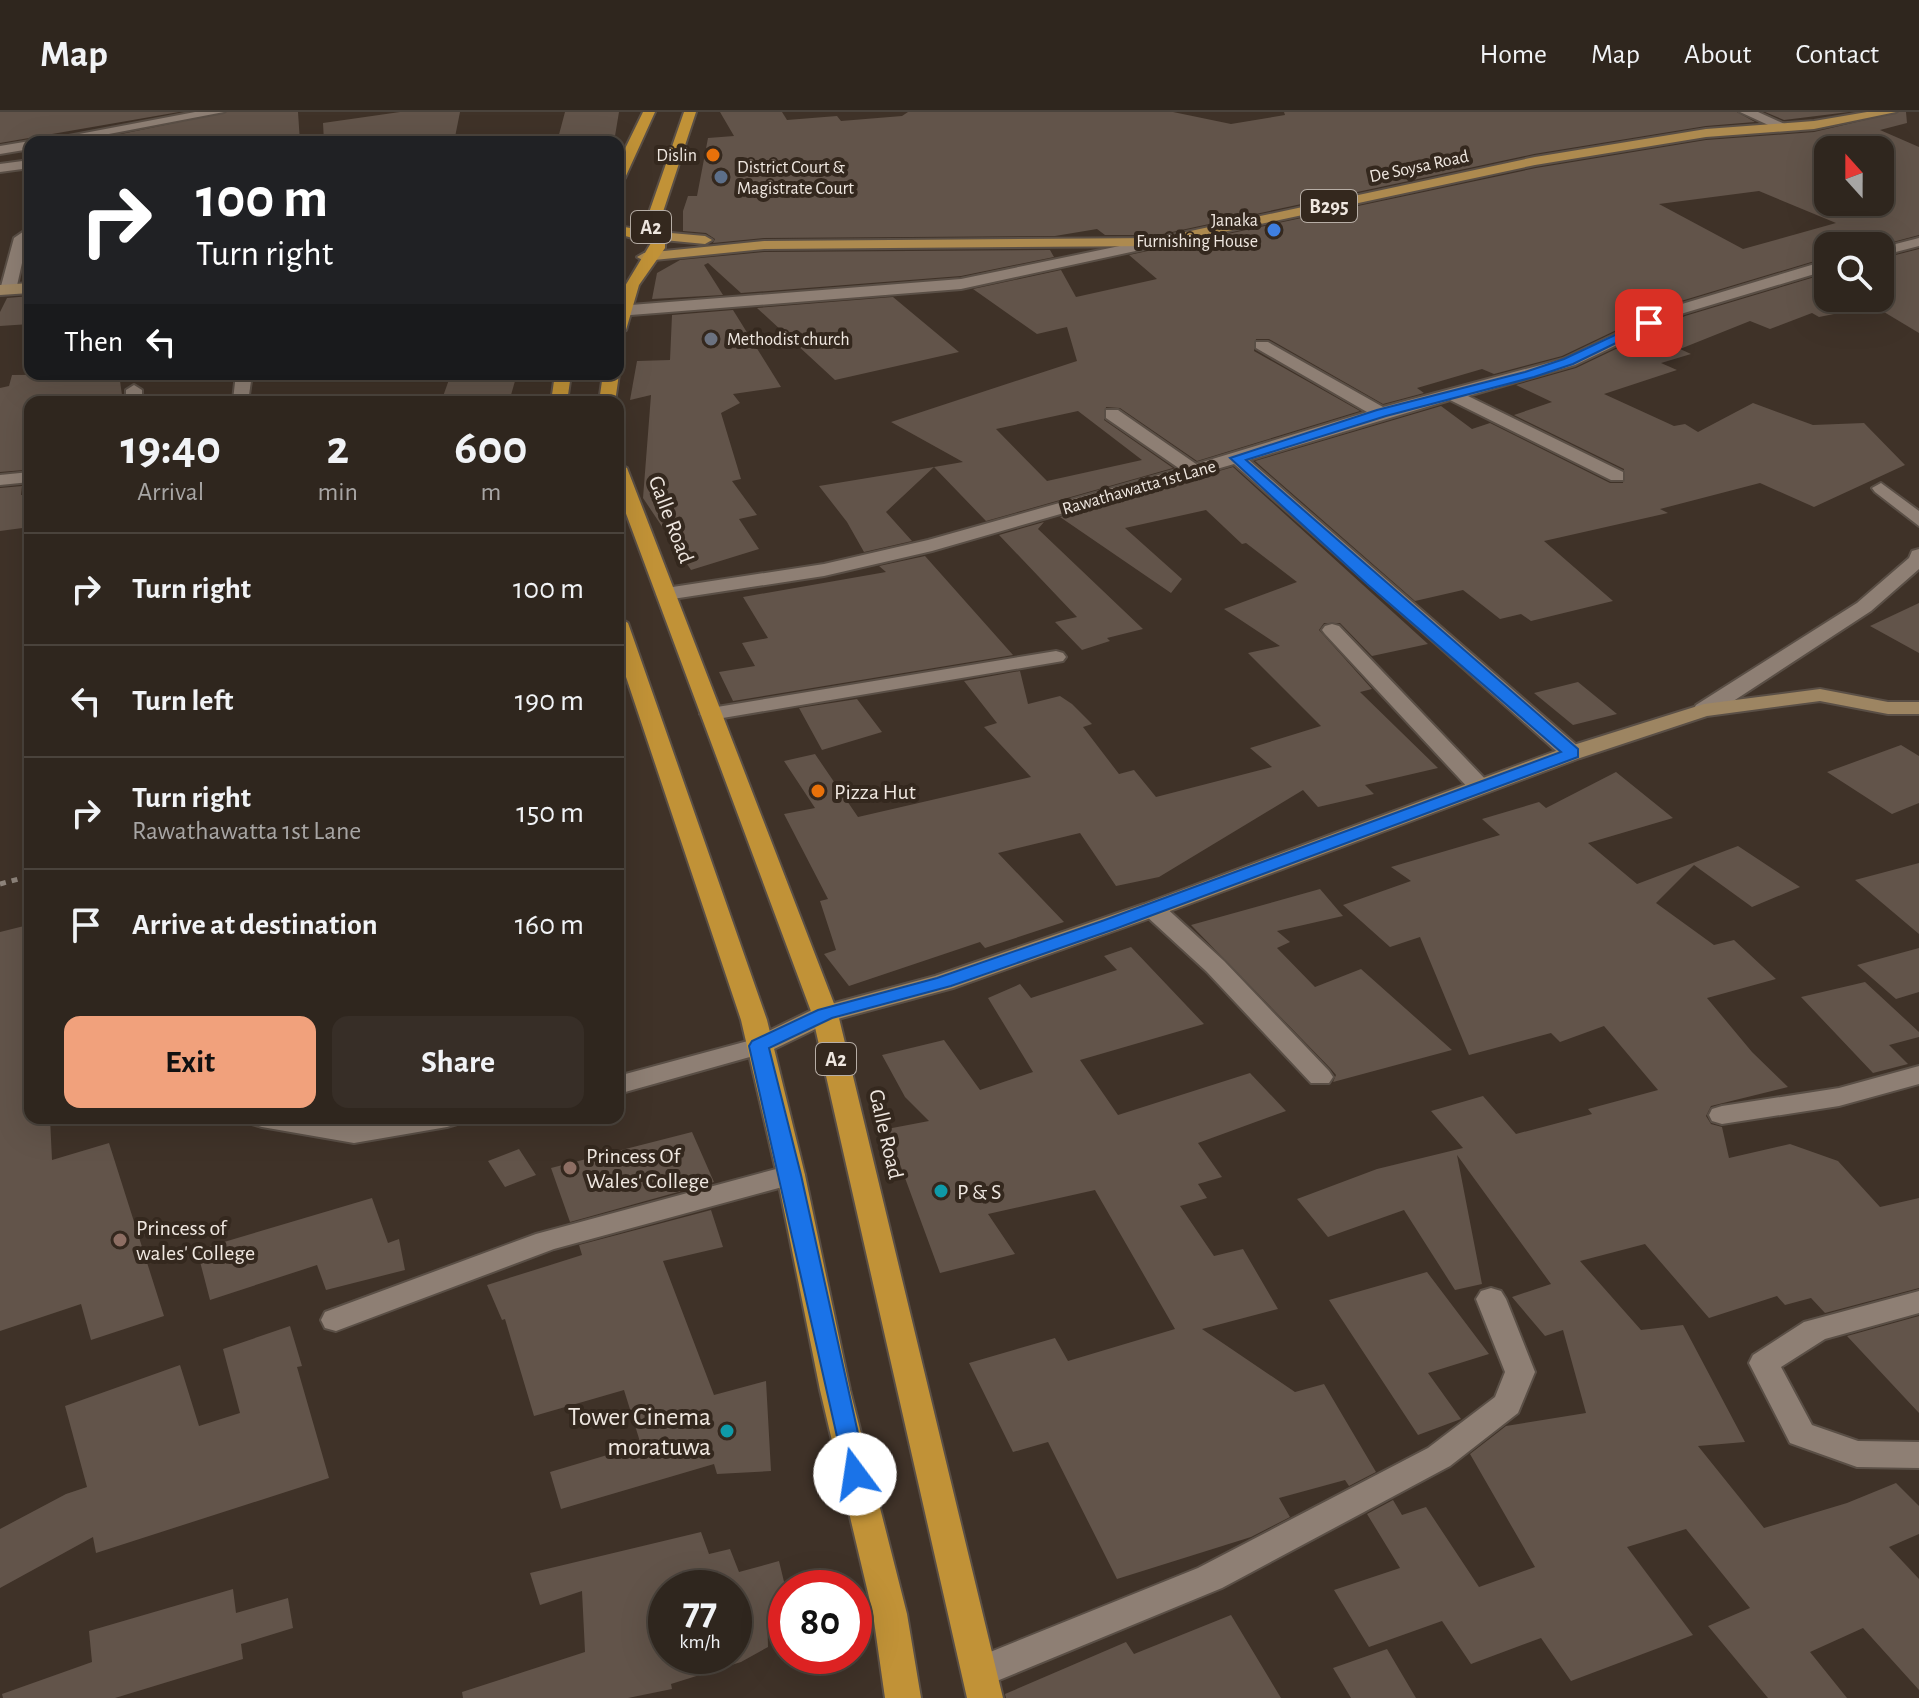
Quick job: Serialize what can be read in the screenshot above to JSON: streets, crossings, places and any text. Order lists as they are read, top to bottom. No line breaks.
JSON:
{"streets":{"highway":["De Soysa Road","B295","A2","Galle Road"],"street":["Rawathawatta 1st Lane"]},"crossings":[["De Soysa Road","A2"],["Rawathawatta 1st Lane","Galle Road"]],"places":["Dislin","District Court & Magistrate Court","Janaka Furnishing House","Methodist church","Pizza Hut","Princess Of Wales' College","P & S","Princess of wales' College","Tower Cinema moratuwa"],"north":"top","page":{"header":"Map","nav":["Home","Map","About","Contact"],"turn":["100 m","Turn right"],"then":"Then","eta":["19:40","Arrival","2","min","600","m"],"list":[{"name":"Turn right","value":"100 m"},{"name":"Turn left","value":"190 m"},{"name":"Turn right","note":"Rawathawatta 1st Lane","value":"150 m"},{"name":"Arrive at destination","value":"160 m"}],"buttons":["Exit","Share"],"speed":"77 km/h","limit":"80"}}
